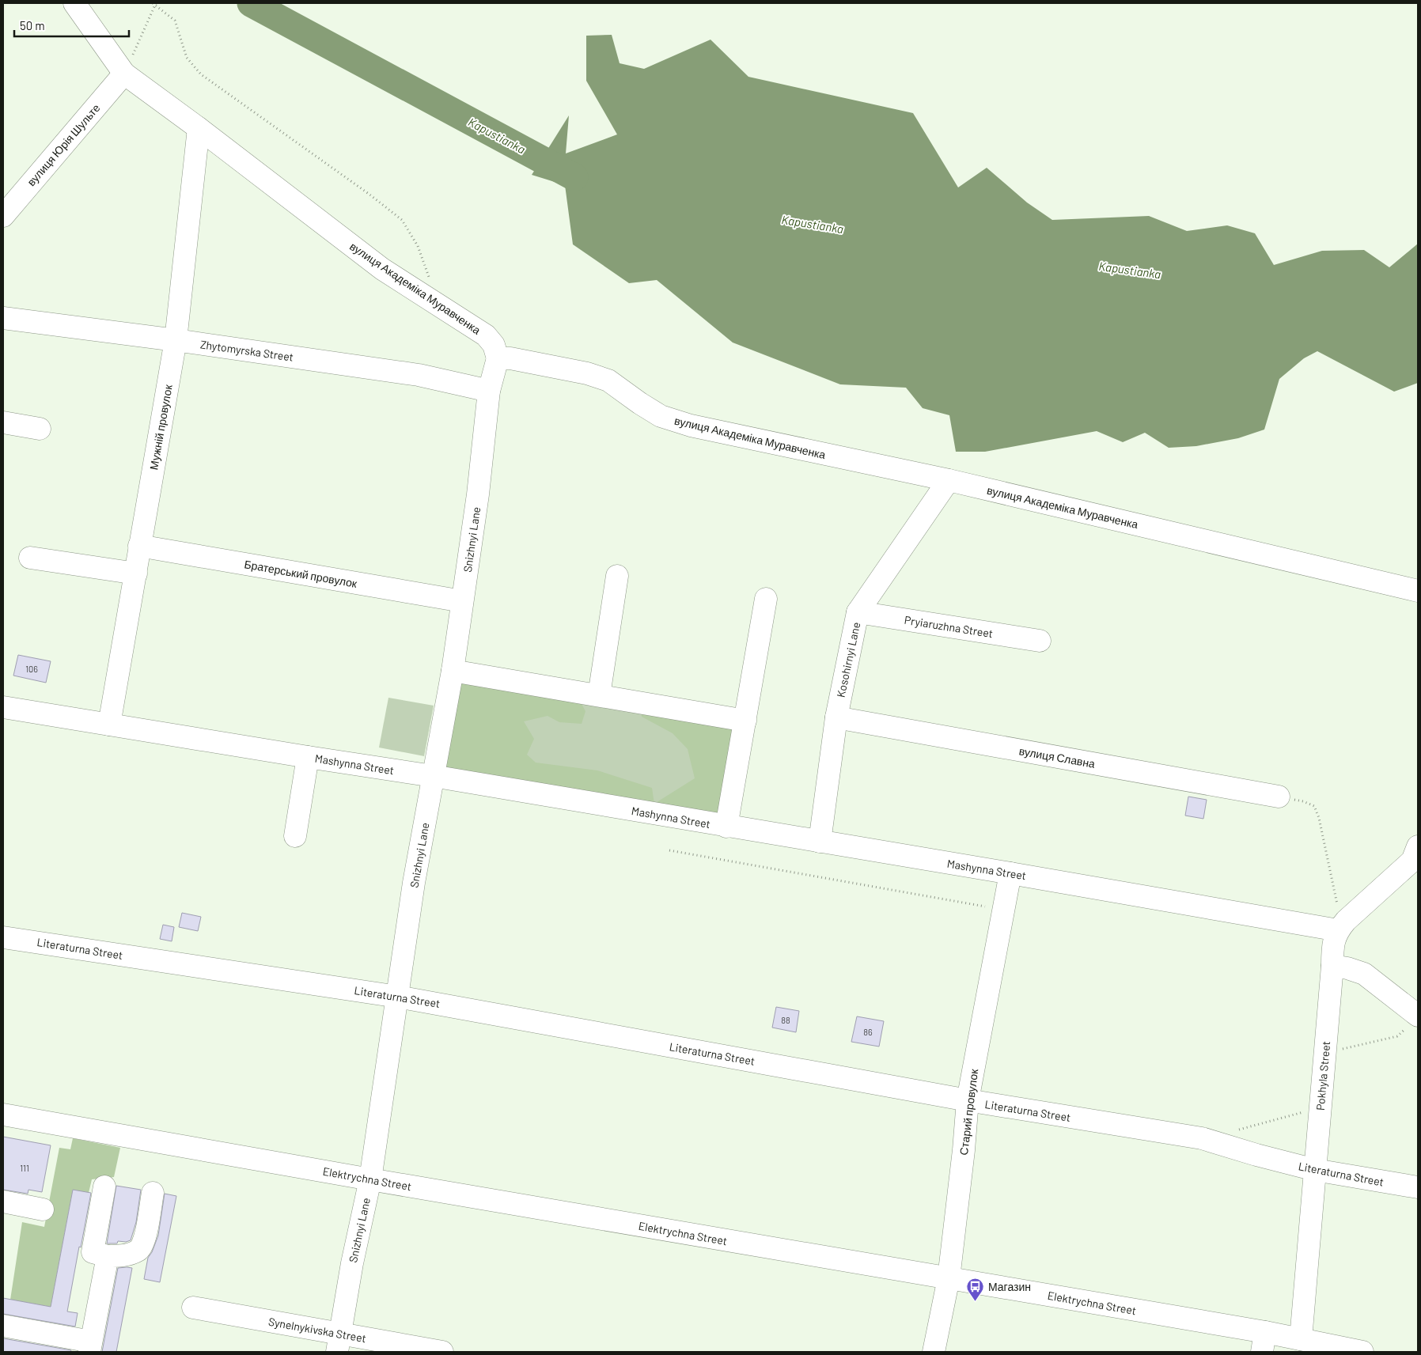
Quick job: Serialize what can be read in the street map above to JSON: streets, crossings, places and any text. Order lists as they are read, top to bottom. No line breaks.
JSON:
{"streets":{"street":["вулиця Юрія Шульте","вулиця Академіка Муравченка","Zhytomyrska Street","Мужній провулок","Snizhnyi Lane","Братерський провулок","Pryiaruzhna Street","Kosohirnyi Lane","вулиця Славна","Mashynna Street","Literaturna Street","Pokhyla Street","Старий провулок","Elektrychna Street","Synelnykivska Street"]},"crossings":[["вулиця Юрія Шульте","вулиця Академіка Муравченка"],["вулиця Академіка Муравченка","Мужній провулок"],["вулиця Академіка Муравченка","Snizhnyi Lane"],["вулиця Академіка Муравченка","Kosohirnyi Lane"],["Zhytomyrska Street","Мужній провулок"],["Zhytomyrska Street","Snizhnyi Lane"],["Мужній провулок","Братерський провулок"],["Мужній провулок","Mashynna Street"],["Snizhnyi Lane","Братерський провулок"],["Snizhnyi Lane","Mashynna Street"],["Snizhnyi Lane","Literaturna Street"],["Snizhnyi Lane","Elektrychna Street"],["Snizhnyi Lane","Synelnykivska Street"],["Pryiaruzhna Street","Kosohirnyi Lane"],["Kosohirnyi Lane","вулиця Славна"],["Kosohirnyi Lane","Mashynna Street"],["Mashynna Street","Pokhyla Street"],["Mashynna Street","Старий провулок"],["Literaturna Street","Pokhyla Street"],["Literaturna Street","Старий провулок"],["Pokhyla Street","Elektrychna Street"],["Старий провулок","Elektrychna Street"]],"water":["Kapustianka"],"places":{"bus stop":["Магазин"]},"house_numbers":["106","88","86","111"],"scale_bar":"50 m"}
